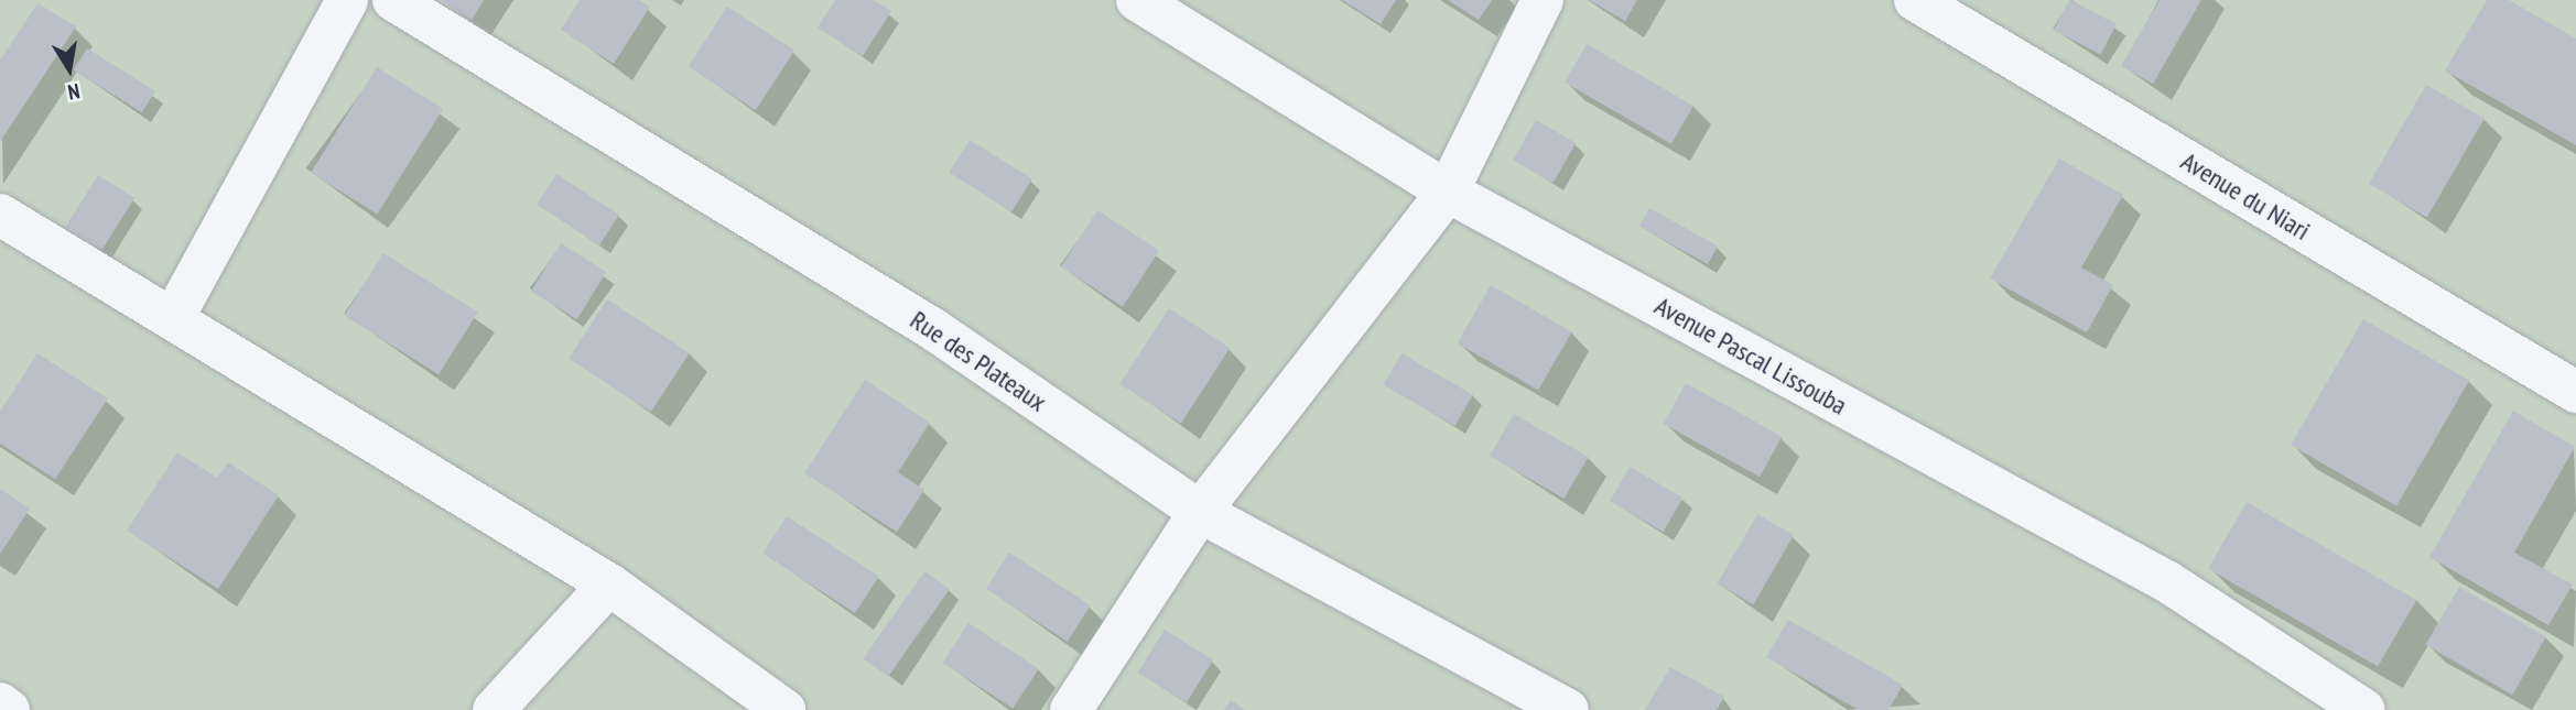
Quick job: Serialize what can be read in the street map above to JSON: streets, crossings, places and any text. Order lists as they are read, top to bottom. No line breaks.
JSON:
{"streets":{"street":["Avenue du Niari","Avenue Pascal Lissouba","Rue des Plateaux"]},"north":"bottom"}
